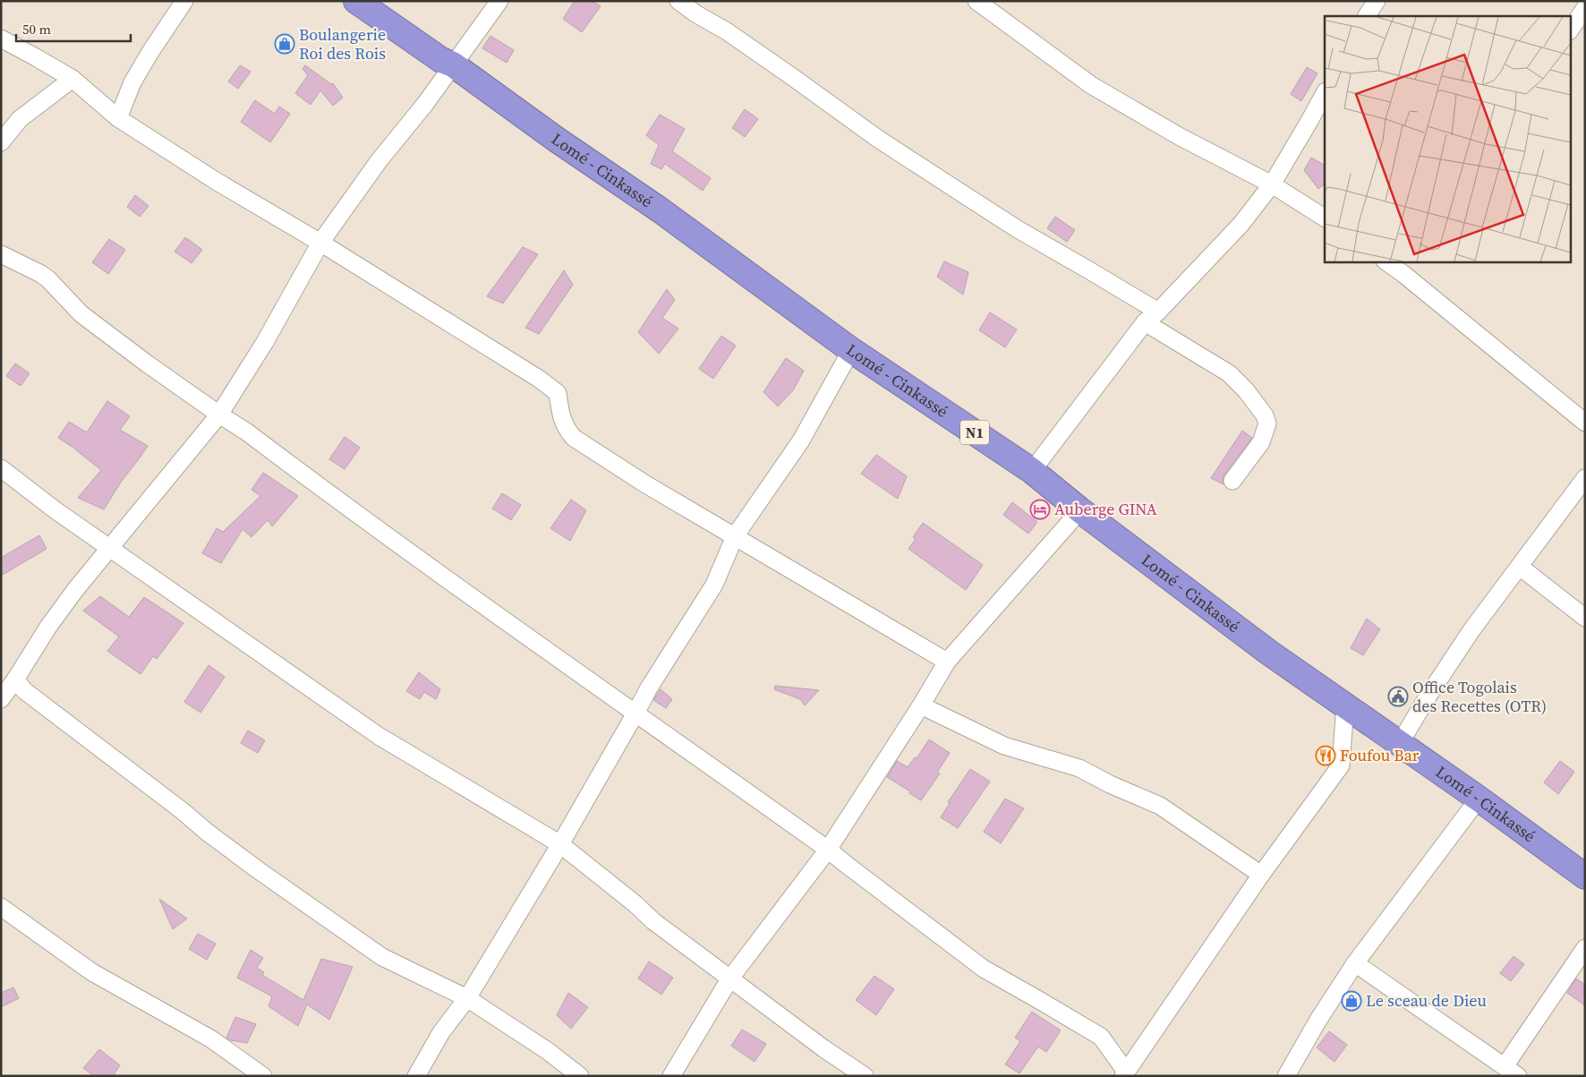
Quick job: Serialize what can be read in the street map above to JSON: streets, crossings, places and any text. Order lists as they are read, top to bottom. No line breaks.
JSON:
{"streets":{"highway":["Lomé - Cinkassé","N1"]},"places":{"shop":["Boulangerie Roi des Rois","Le sceau de Dieu"],"hotel":["Auberge GINA"],"public building":["Office Togolais des Recettes (OTR)"],"restaurant":["Foufou Bar"]},"scale_bar":"50 m"}
